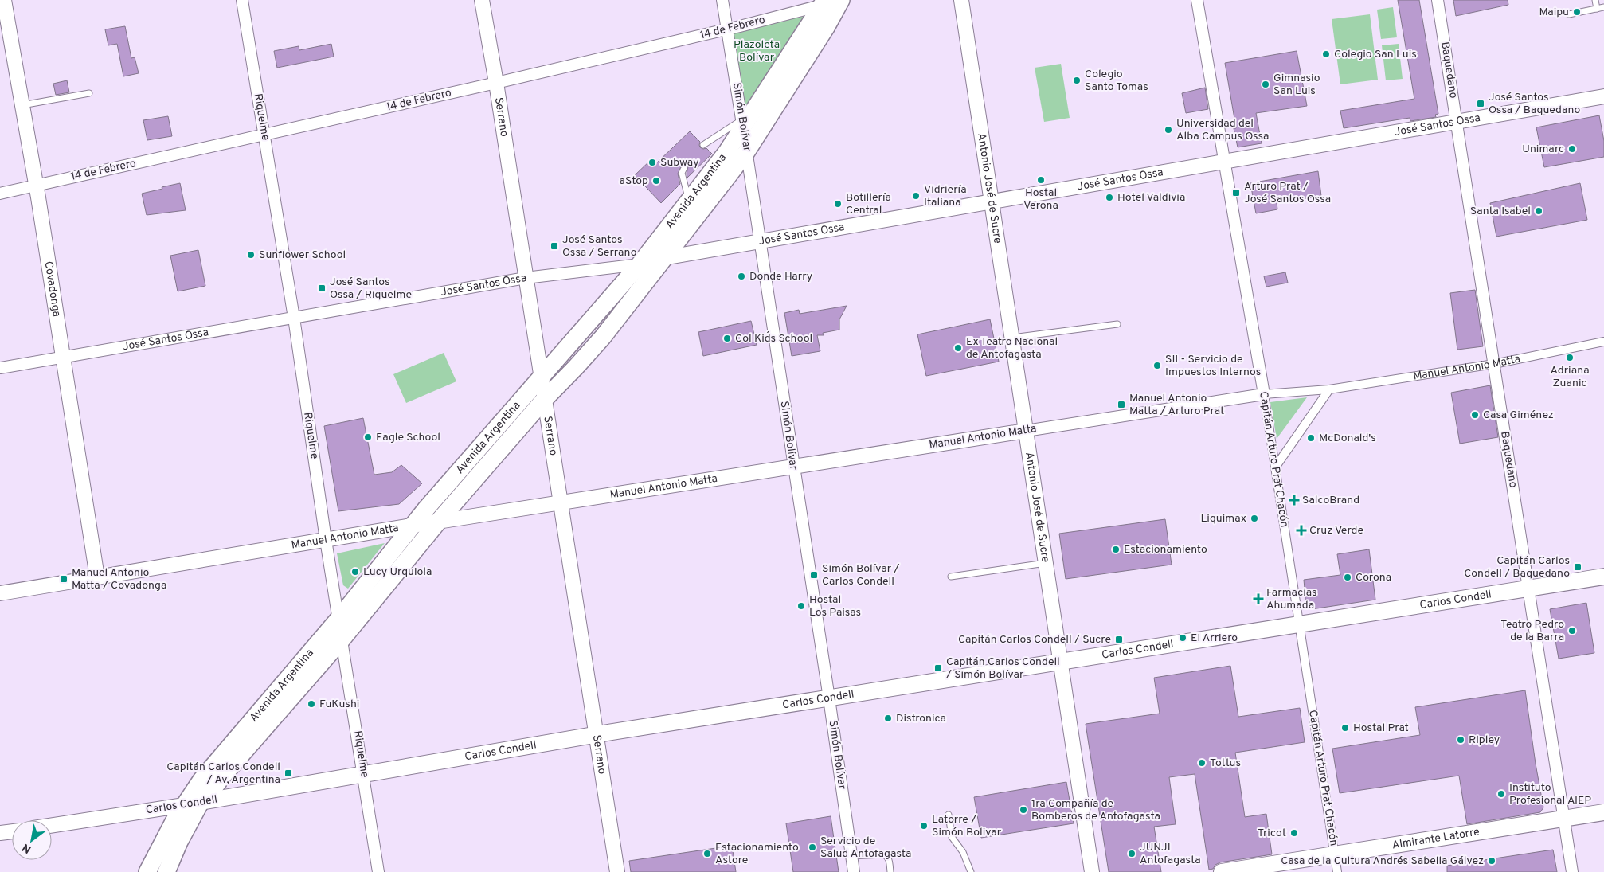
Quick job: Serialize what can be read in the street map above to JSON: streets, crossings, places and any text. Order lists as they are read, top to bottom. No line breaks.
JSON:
{"streets":{"main road":["Avenida Argentina","Carlos Condell","Almirante Latorre"],"street":["14 de Febrero","Baquedano","Riquelme","Serrano","Simón Bolívar","José Santos Ossa","Antonio José de Sucre","Covadonga","Manuel Antonio Matta","Capitán Arturo Prat Chacón"]},"crossings":[["14 de Febrero","Riquelme"],["14 de Febrero","Serrano"],["14 de Febrero","Simón Bolívar"],["14 de Febrero","Avenida Argentina"],["14 de Febrero","Covadonga"],["Baquedano","José Santos Ossa"],["Baquedano","Manuel Antonio Matta"],["Baquedano","Carlos Condell"],["Baquedano","Almirante Latorre"],["Riquelme","José Santos Ossa"],["Riquelme","Avenida Argentina"],["Riquelme","Manuel Antonio Matta"],["Riquelme","Carlos Condell"],["Serrano","José Santos Ossa"],["Serrano","Avenida Argentina"],["Serrano","Manuel Antonio Matta"],["Serrano","Carlos Condell"],["Simón Bolívar","José Santos Ossa"],["Simón Bolívar","Avenida Argentina"],["Simón Bolívar","Manuel Antonio Matta"],["Simón Bolívar","Carlos Condell"],["José Santos Ossa","Antonio José de Sucre"],["José Santos Ossa","Avenida Argentina"],["José Santos Ossa","Covadonga"],["José Santos Ossa","Capitán Arturo Prat Chacón"],["Antonio José de Sucre","Manuel Antonio Matta"],["Antonio José de Sucre","Carlos Condell"],["Avenida Argentina","Manuel Antonio Matta"],["Avenida Argentina","Carlos Condell"],["Covadonga","Manuel Antonio Matta"],["Manuel Antonio Matta","Capitán Arturo Prat Chacón"],["Capitán Arturo Prat Chacón","Carlos Condell"],["Capitán Arturo Prat Chacón","Almirante Latorre"]],"parks":["Plazoleta Bolívar"],"places":{"other":["Maipu","Colegio San Luis","Colegio Santo Tomas","Gimnasio San Luis","Universidad del Alba Campus Ossa","Unimarc","Subway","Hostal Verona","aStop","Vidriería Italiana","Hotel Valdivia","Botillería Central","Santa Isabel","Sunflower School","Donde Harry","Col Kid´s School","Ex Teatro Nacional de Antofagasta","Adriana Zuanic","SII - Servicio de Impuestos Internos","Casa Giménez","Eagle School","McDonald's","Liquimax","Estacionamiento","Lucy Urquiola","Corona","Hostal Los Paisas","Teatro Pedro de la Barra","El Arriero","FuKushi","Distronica","Hostal Prat","Ripley","Tottus","Instituto Profesional AIEP","1ra Compañía de Bomberos de Antofagasta","Latorre / Simón Bolivar","Tricot","Servicio de Salud Antofagasta","Estacionamiento Astore","JUNJI Antofagasta","Casa de la Cultura Andrés Sabella Gálvez"],"transit":["José Santos Ossa / Baquedano","Arturo Prat / José Santos Ossa","José Santos Ossa / Serrano","José Santos Ossa / Riquelme","Manuel Antonio Matta / Arturo Prat","Capitán Carlos Condell / Baquedano","Simón Bolívar / Carlos Condell","Manuel Antonio Matta / Covadonga","Capitán Carlos Condell / Sucre","Capitán Carlos Condell / Simón Bolívar","Capitán Carlos Condell / Av, Argentina"],"health":["SalcoBrand","Cruz Verde","Farmacias Ahumada"]},"north":"bottom left"}
